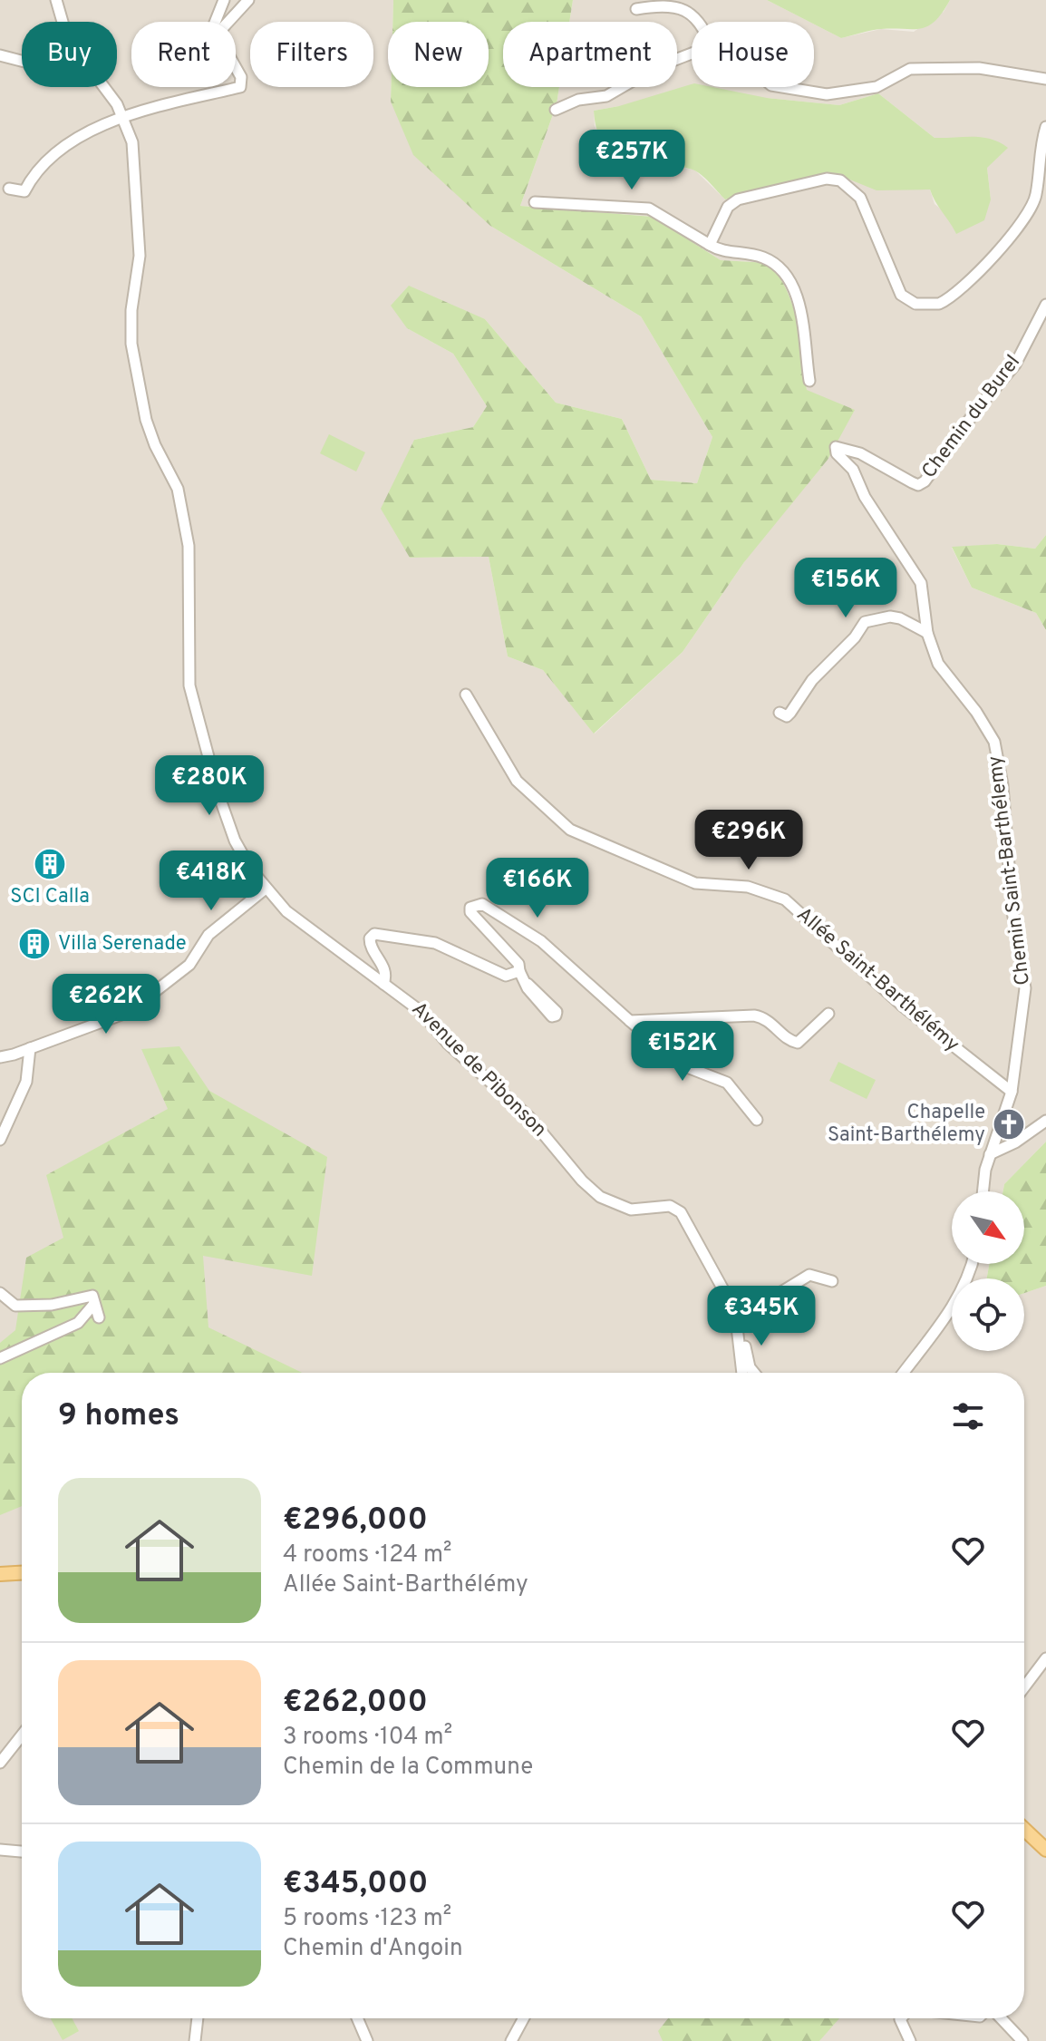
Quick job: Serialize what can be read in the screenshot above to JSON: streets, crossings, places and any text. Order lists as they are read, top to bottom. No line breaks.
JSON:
{"streets":{"street":["Chemin du Burel","Chemin Saint-Barthélemy","Allée Saint-Barthélémy","Avenue de Pibonson"]},"crossings":[["Chemin du Burel","Chemin Saint-Barthélemy"],["Chemin Saint-Barthélemy","Allée Saint-Barthélémy"]],"places":{"building":["SCI Calla","Villa Serenade"],"church":["Chapelle Saint-Barthélemy"]},"north":"bottom right","page":{"chip":["Buy","Rent","Filters","New","Apartment","House"],"price":["€257K","€156K","€280K","€296K","€418K","€166K","€262K","€152K","€345K"],"heading":"9 homes","list":[{"name":"€296,000","note":"4 rooms · 124 m² · Allée Saint-Barthélémy"},{"name":"€262,000","note":"3 rooms · 104 m² · Chemin de la Commune"},{"name":"€345,000","note":"5 rooms · 123 m² · Chemin d'Angoin"}]}}
